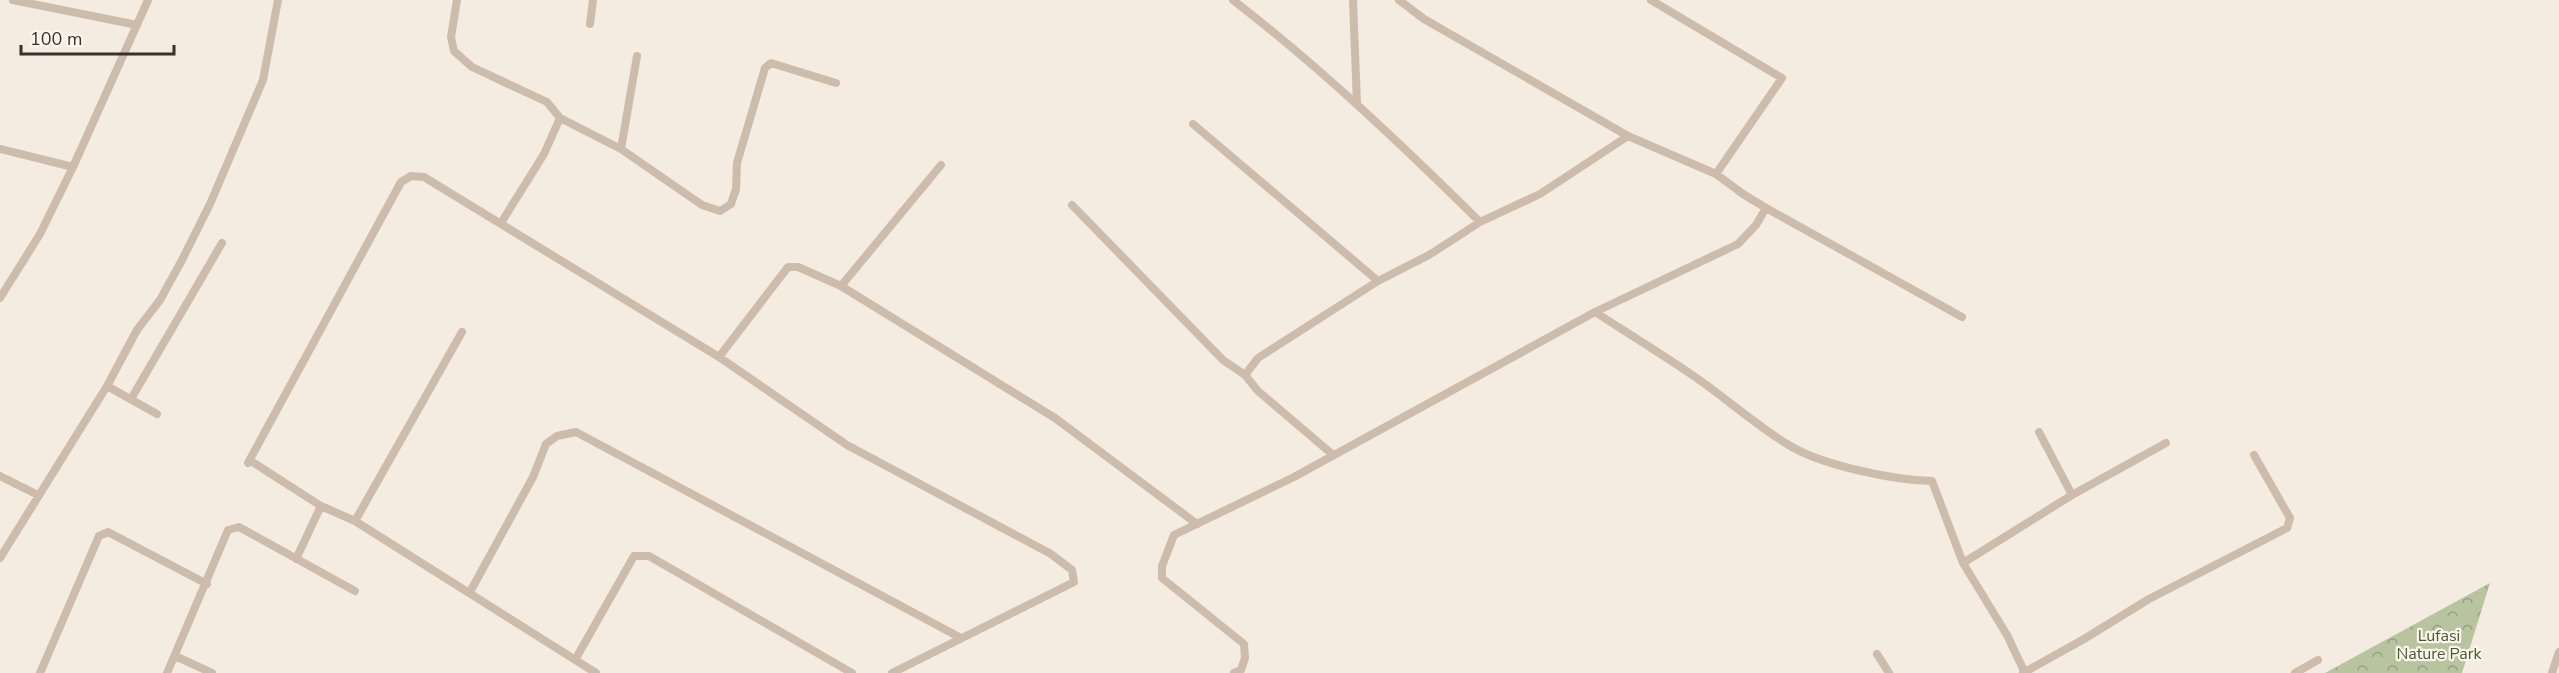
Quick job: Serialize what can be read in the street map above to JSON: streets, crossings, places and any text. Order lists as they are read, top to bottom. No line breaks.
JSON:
{"parks":["Lufasi Nature Park"],"scale_bar":"100 m"}
